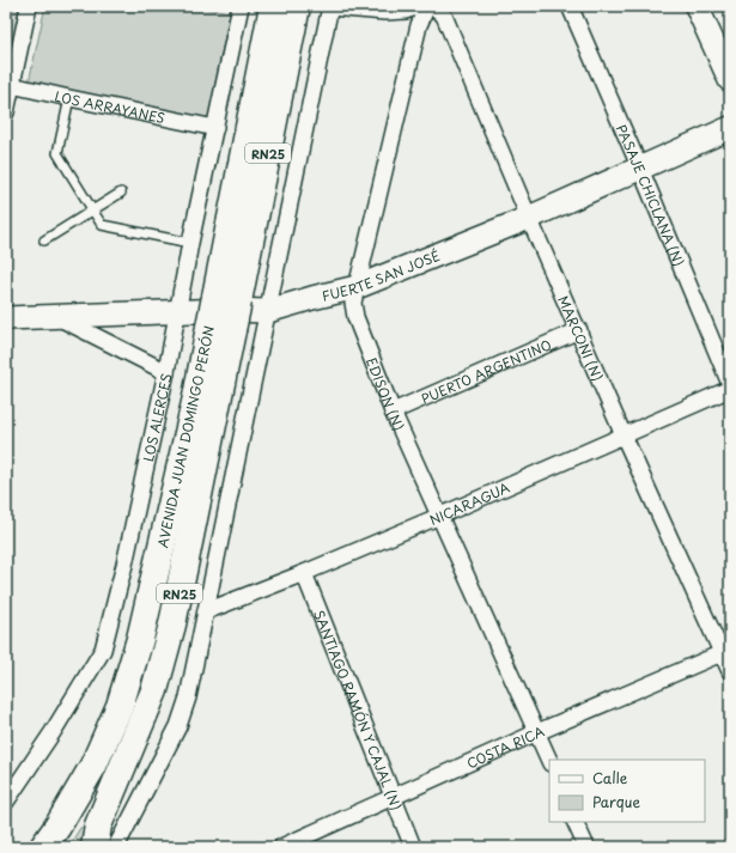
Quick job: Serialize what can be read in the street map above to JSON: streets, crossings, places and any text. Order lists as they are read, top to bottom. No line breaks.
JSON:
{"streets":{"highway":["RN25","AVENIDA JUAN DOMINGO PERÓN"],"street":["LOS ARRAYANES","PASAJE CHICLANA (N)","FUERTE SAN JOSÉ","MARCONI (N)","PUERTO ARGENTINO","EDISON (N)","LOS ALERCES","NICARAGUA","SANTIAGO RAMÓN Y CAJAL (N)","COSTA RICA"]},"crossings":[["LOS ARRAYANES","LOS ALERCES"],["PASAJE CHICLANA (N)","FUERTE SAN JOSÉ"],["FUERTE SAN JOSÉ","MARCONI (N)"],["FUERTE SAN JOSÉ","EDISON (N)"],["FUERTE SAN JOSÉ","LOS ALERCES"],["MARCONI (N)","PUERTO ARGENTINO"],["MARCONI (N)","NICARAGUA"],["MARCONI (N)","COSTA RICA"],["PUERTO ARGENTINO","EDISON (N)"],["EDISON (N)","NICARAGUA"],["EDISON (N)","COSTA RICA"],["NICARAGUA","SANTIAGO RAMÓN Y CAJAL (N)"],["SANTIAGO RAMÓN Y CAJAL (N)","COSTA RICA"]],"legend":["Calle","Parque"]}
